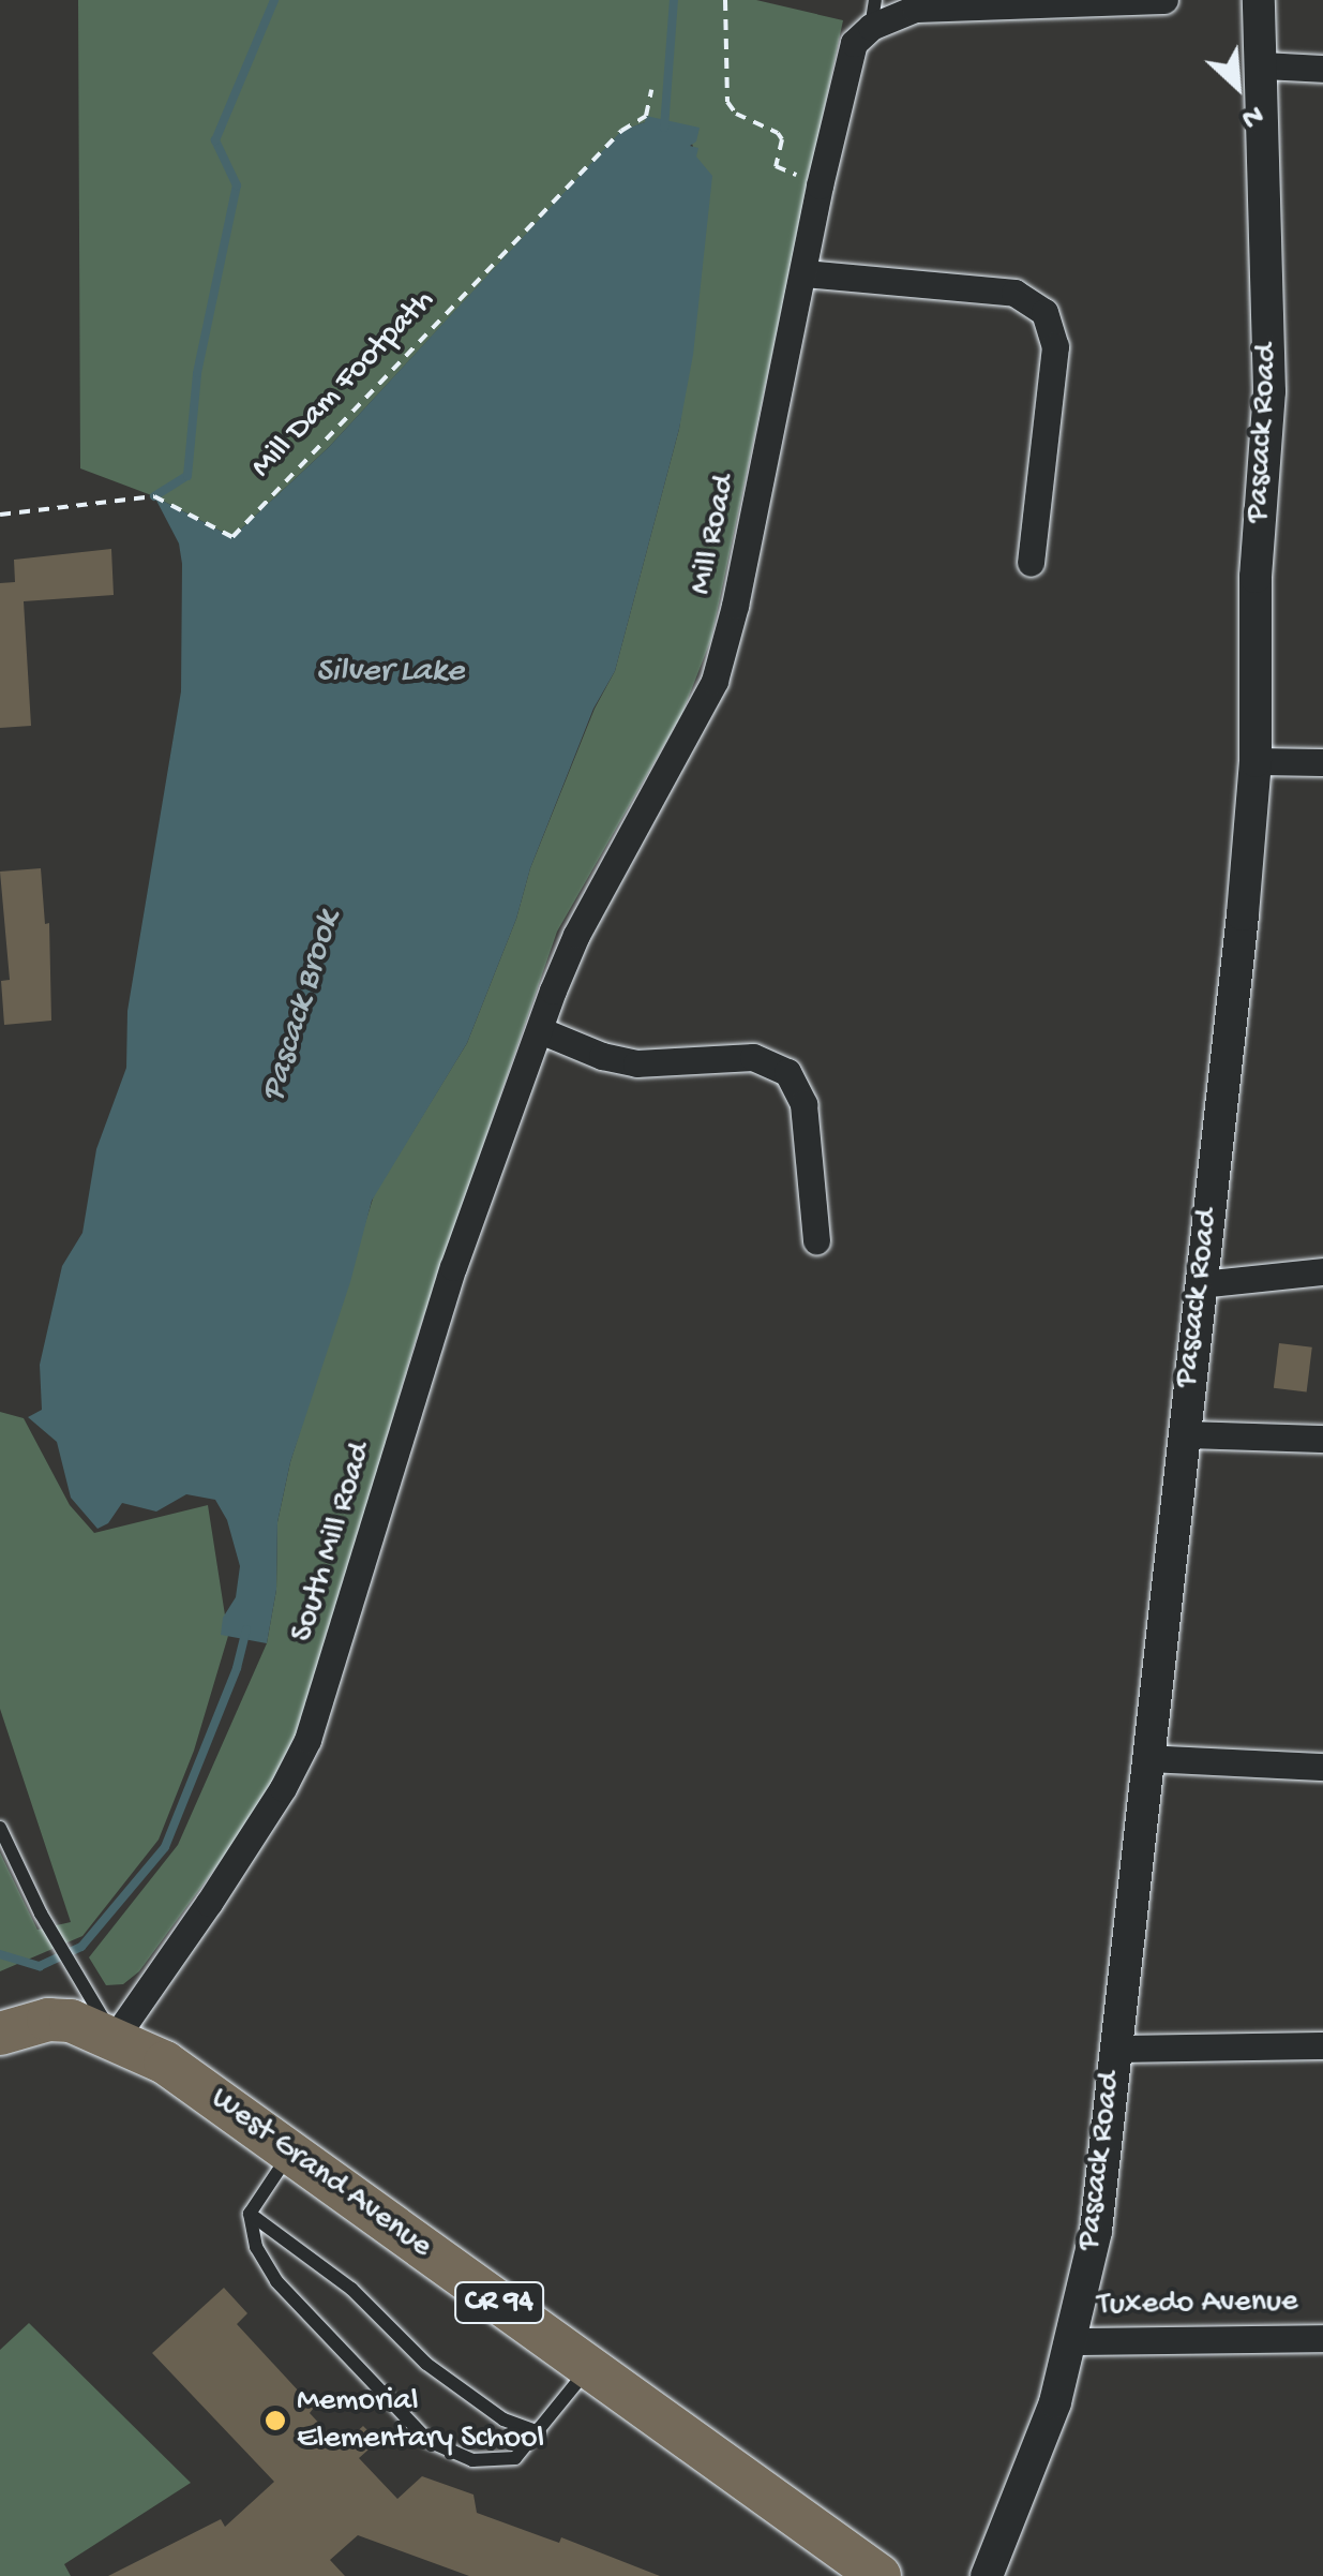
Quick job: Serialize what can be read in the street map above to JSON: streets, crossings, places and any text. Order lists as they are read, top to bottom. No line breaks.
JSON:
{"streets":{"main road":["West Grand Avenue","CR 94"],"street":["Pascack Road","Mill Road","South Mill Road","Tuxedo Avenue"],"path":["Mill Dam Footpath"]},"crossings":[["Pascack Road","Tuxedo Avenue"],["Mill Road","South Mill Road"],["South Mill Road","West Grand Avenue"]],"water":["Silver Lake","Pascack Brook"],"places":["Memorial Elementary School"],"north":"bottom right"}
